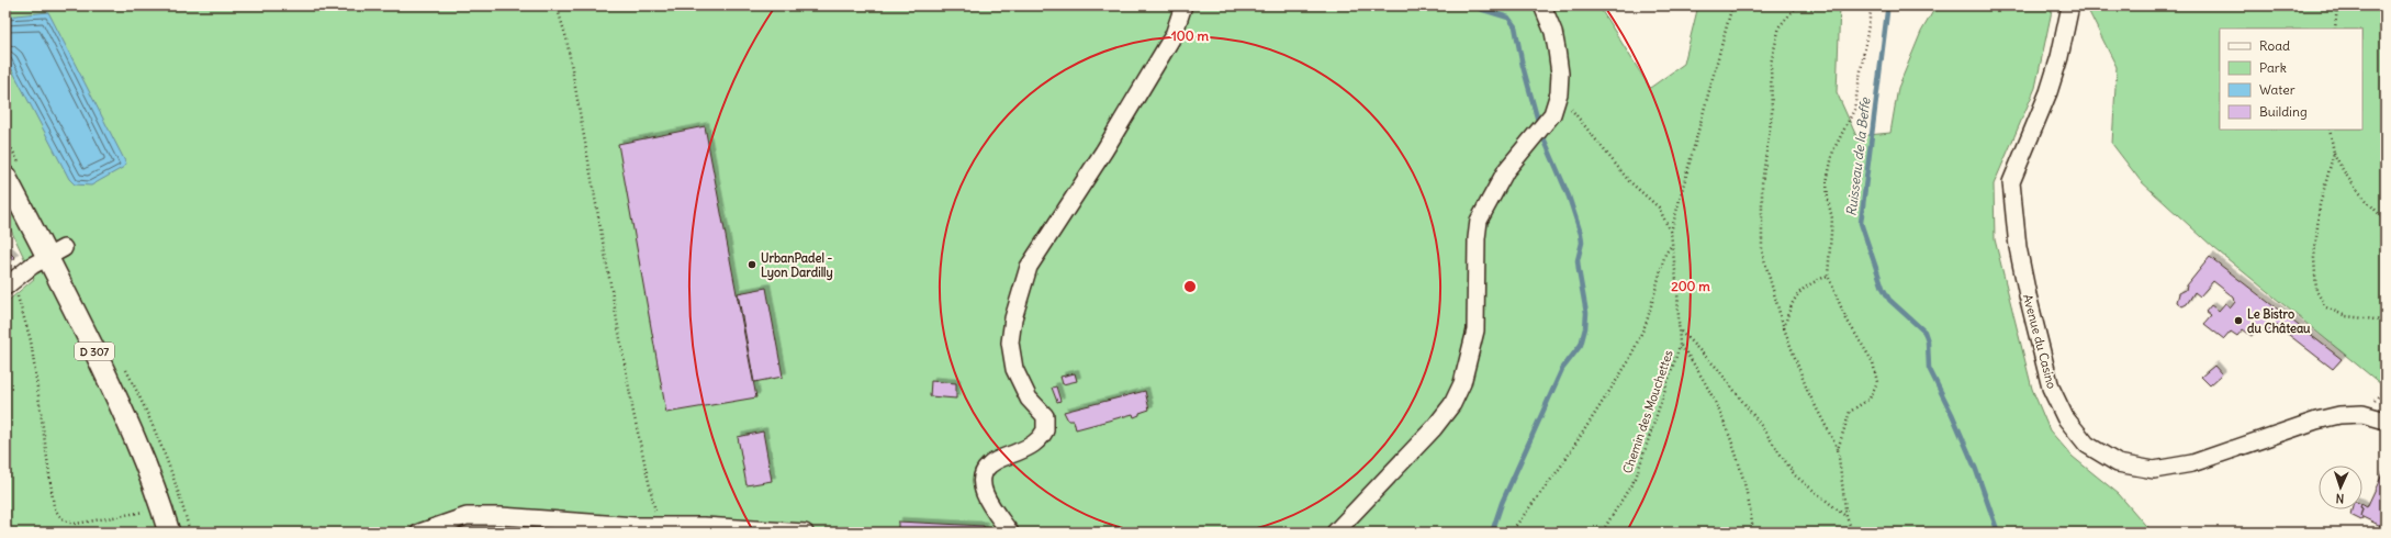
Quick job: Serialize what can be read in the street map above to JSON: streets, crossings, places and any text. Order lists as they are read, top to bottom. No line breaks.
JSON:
{"streets":{"main road":["D 307"],"street":["Avenue du Casino"],"path":["Chemin des Mouchettes"]},"water":["Ruisseau de la Beffe"],"places":["UrbanPadel - Lyon Dardilly","Le Bistro du Château"],"legend":["Road","Park","Water","Building"],"north":"bottom","rings":["100 m","200 m"]}
